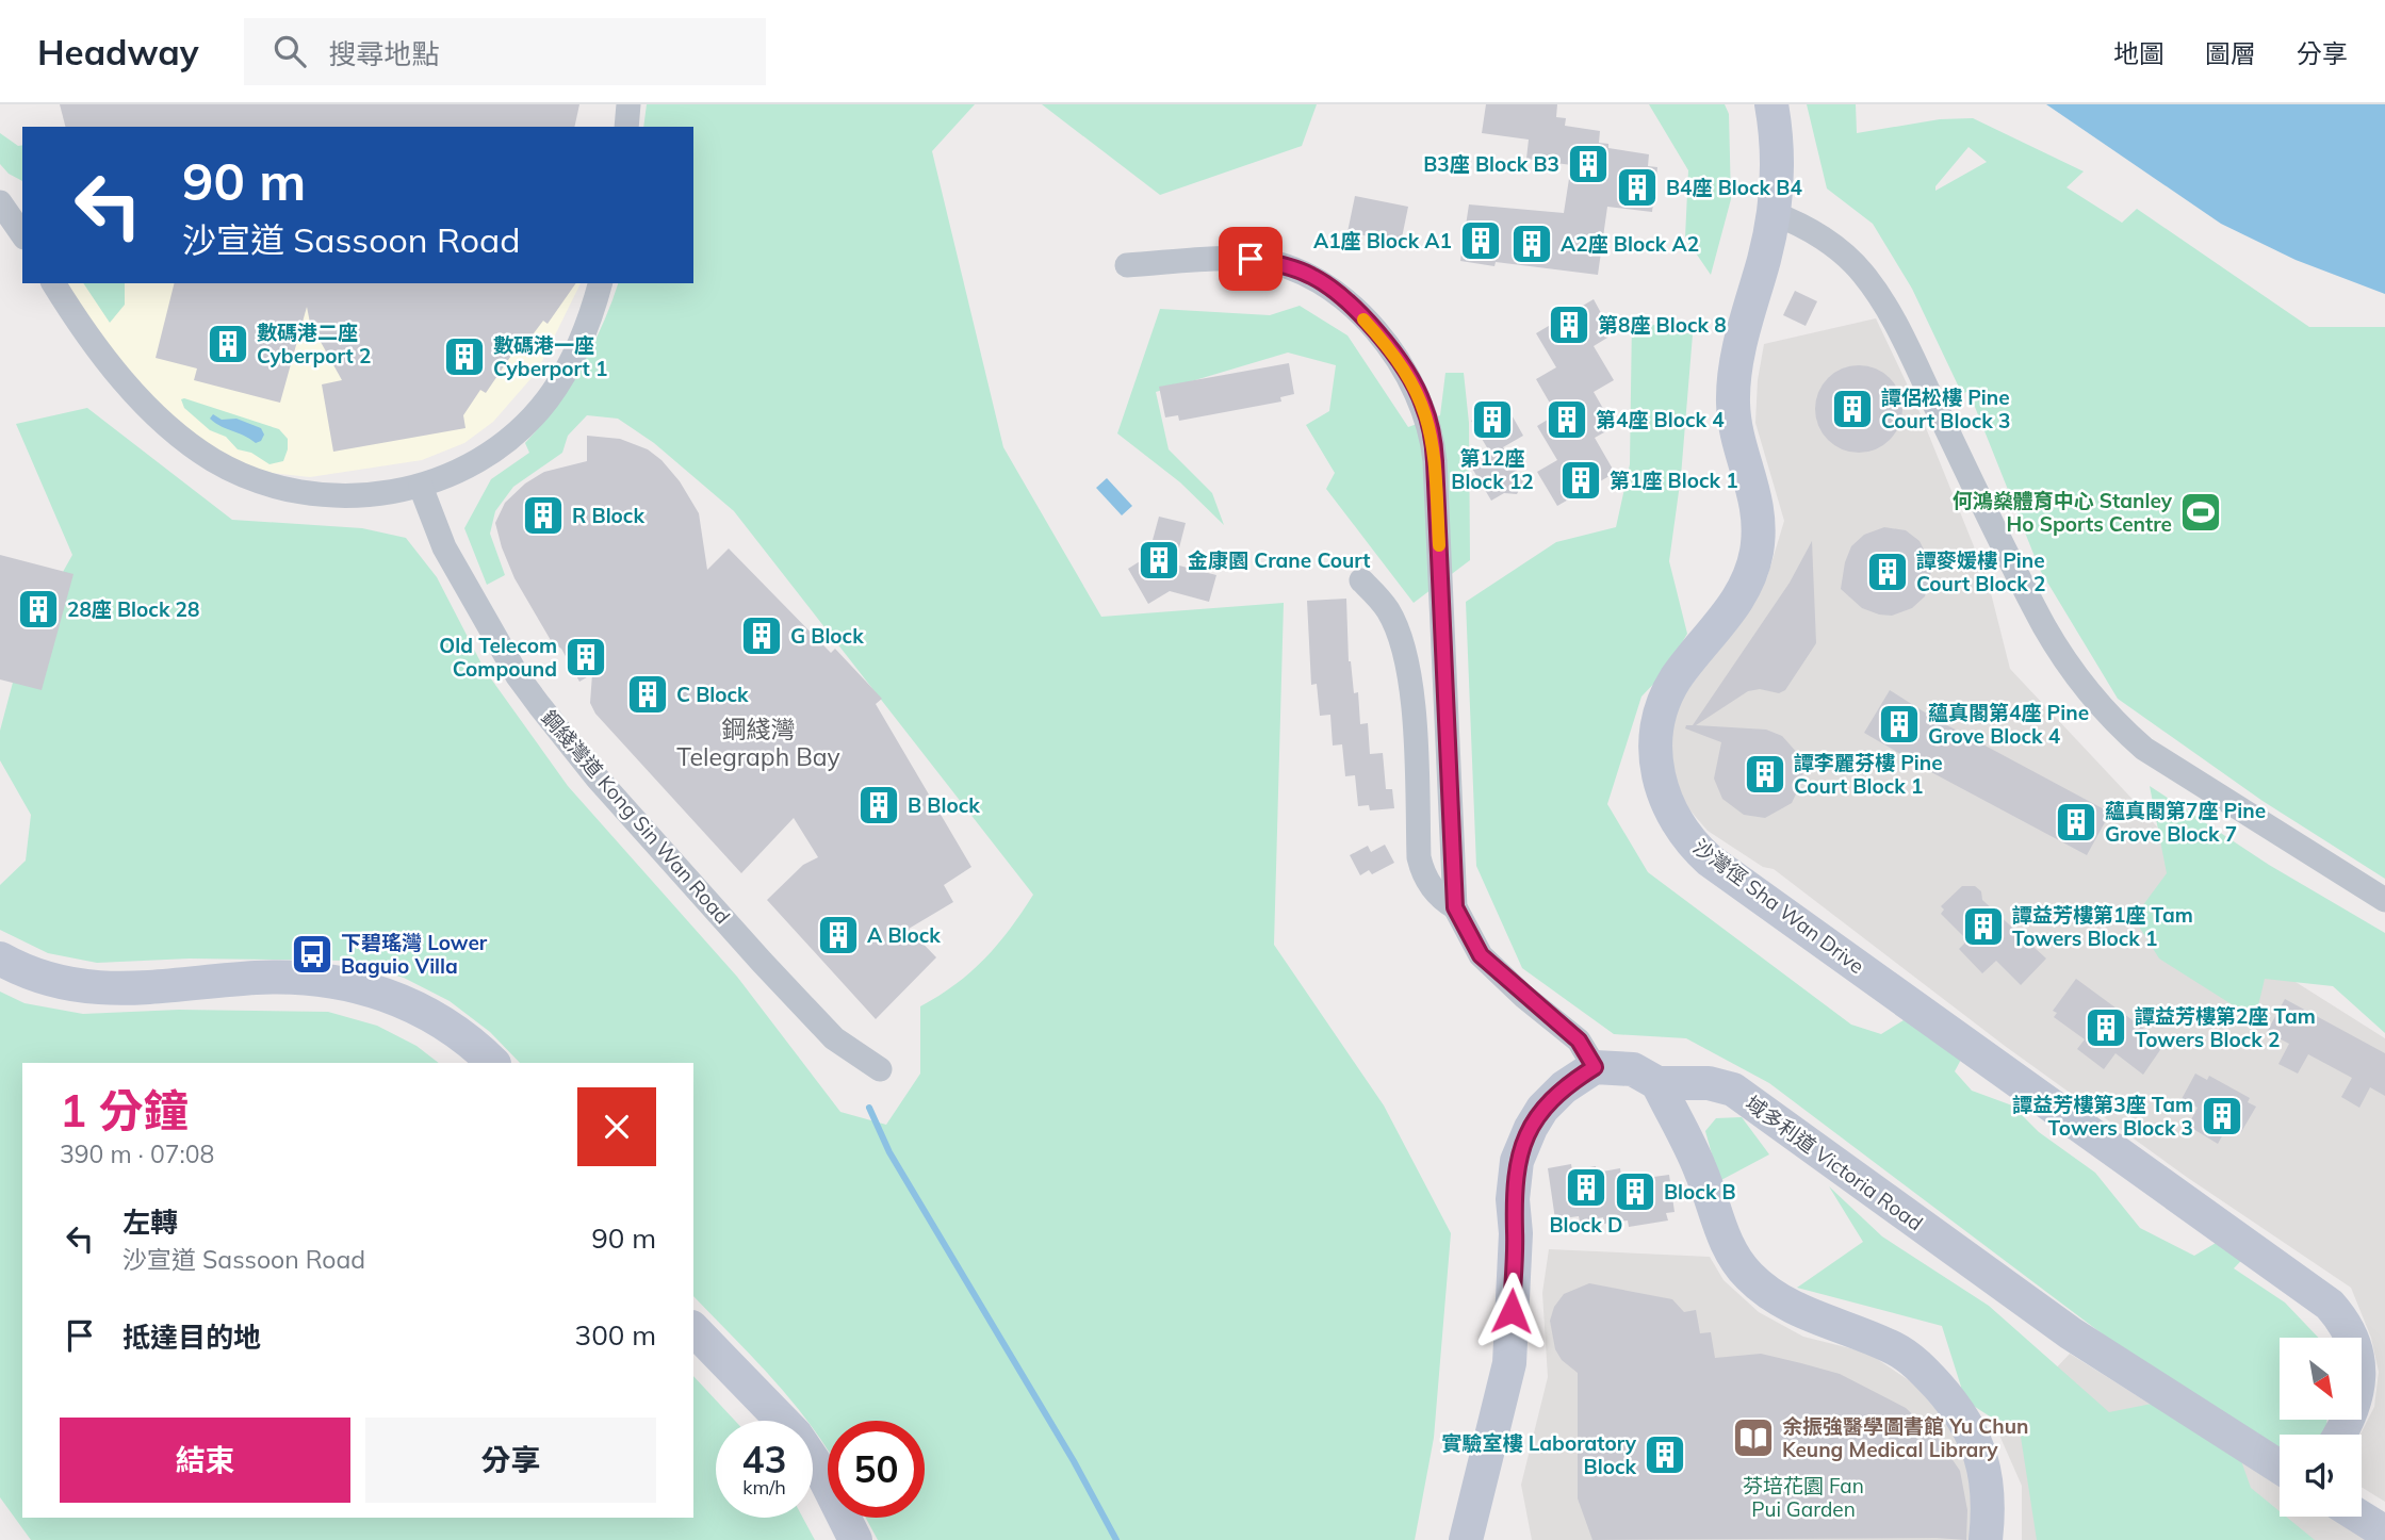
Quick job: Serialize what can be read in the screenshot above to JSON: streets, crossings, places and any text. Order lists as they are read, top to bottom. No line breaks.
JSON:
{"streets":{"street":["鋼綫灣道 Kong Sin Wan Road","沙灣徑 Sha Wan Drive","域多利道 Victoria Road"]},"districts":["鋼綫灣 Telegraph Bay"],"parks":["芬培花園 Fan Pui Garden"],"places":{"building":["B3座 Block B3","B4座 Block B4","A1座 Block A1","A2座 Block A2","第8座 Block 8","數碼港二座 Cyberport 2","數碼港一座 Cyberport 1","譚侶松樓 Pine Court Block 3","第12座 Block 12","第4座 Block 4","第1座 Block 1","R Block","金康園 Crane Court","譚麥媛樓 Pine Court Block 2","28座 Block 28","G Block","Old Telecom Compound","C Block","蘊真閣第4座 Pine Grove Block 4","譚李麗芬樓 Pine Court Block 1","B Block","蘊真閣第7座 Pine Grove Block 7","譚益芳樓第1座 Tam Towers Block 1","A Block","譚益芳樓第2座 Tam Towers Block 2","譚益芳樓第3座 Tam Towers Block 3","Block D","Block B","實驗室樓 Laboratory Block"],"sports":["何鴻燊體育中心 Stanley Ho Sports Centre"],"bus stop":["下碧瑤灣 Lower Baguio Villa"],"library":["余振強醫學圖書館 Yu Chun Keung Medical Library"]},"north":"bottom right","page":{"header":"Headway","search":"搜尋地點","nav":["地圖","圖層","分享"],"turn":["90 m","沙宣道 Sassoon Road"],"heading":["1 分鐘","390 m · 07:08"],"list":[{"name":"左轉","note":"沙宣道 Sassoon Road","value":"90 m"},{"name":"抵達目的地","value":"300 m"}],"buttons":["結束","分享"],"speed":"43 km/h","limit":"50"}}
